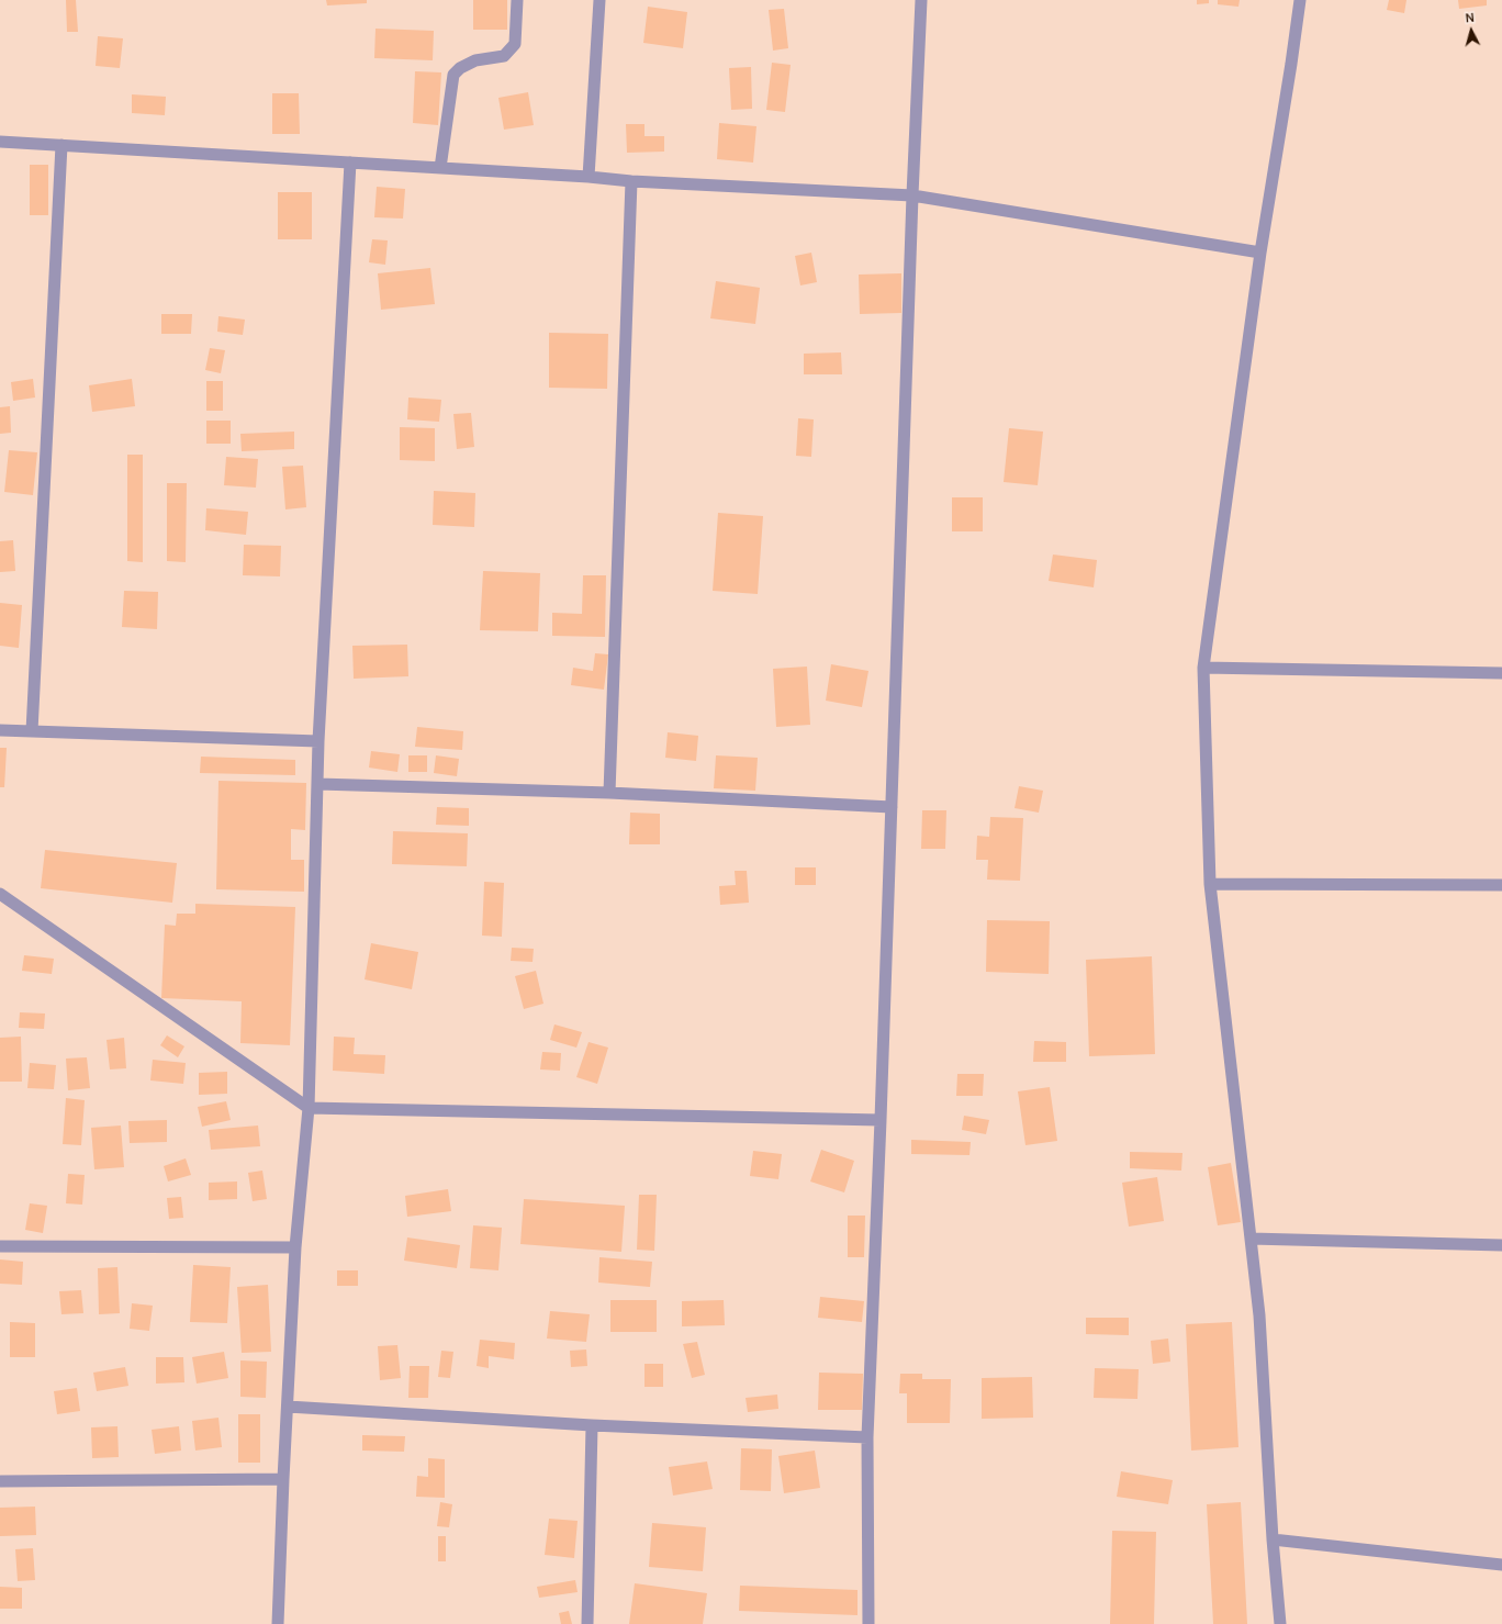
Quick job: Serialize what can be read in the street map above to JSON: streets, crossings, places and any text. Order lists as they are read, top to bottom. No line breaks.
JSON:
{"north":"top"}
